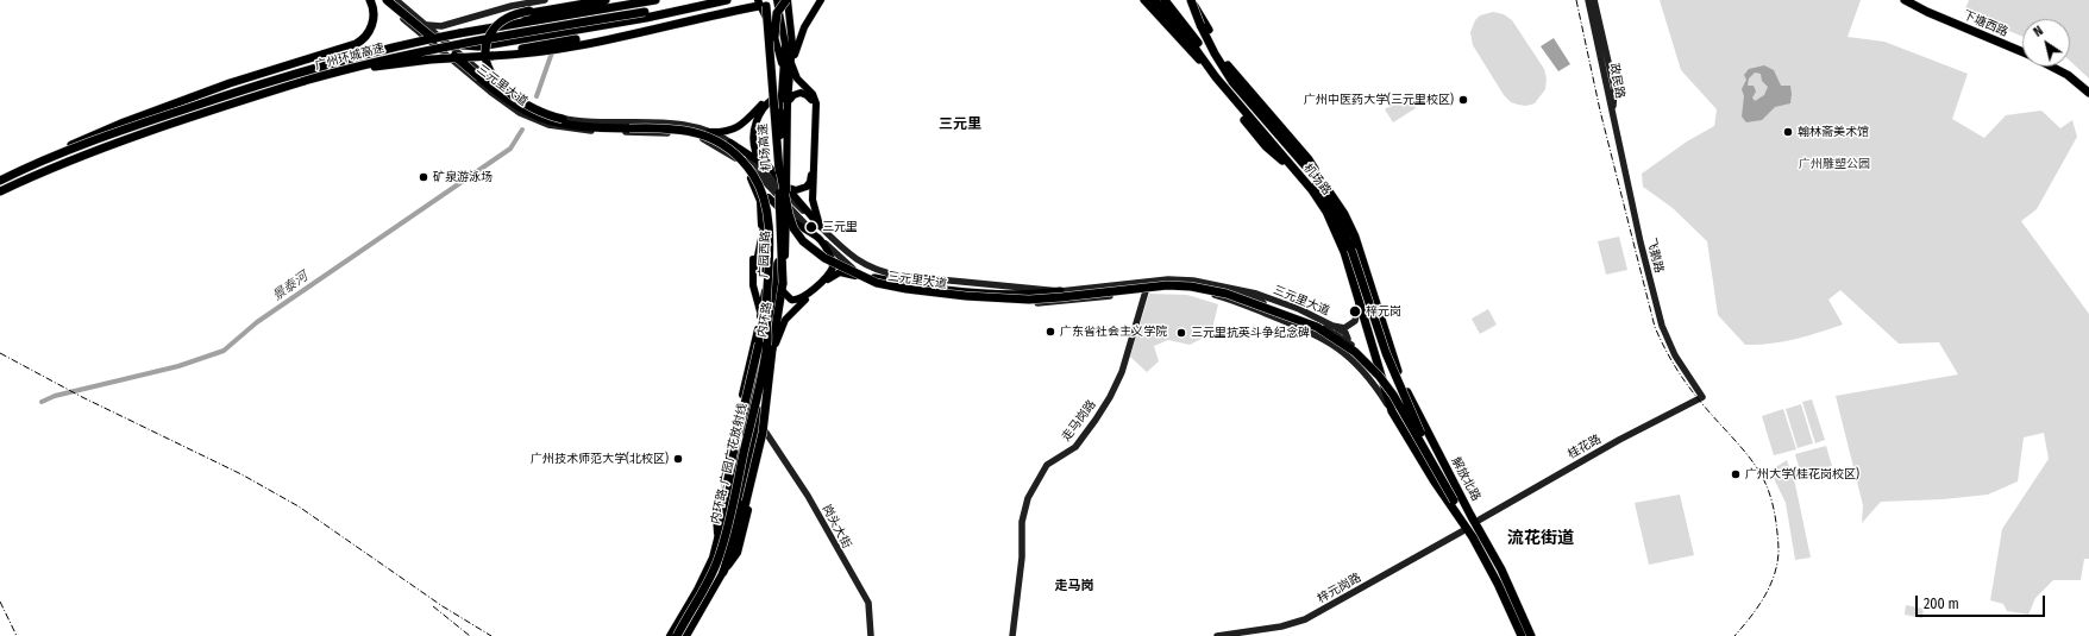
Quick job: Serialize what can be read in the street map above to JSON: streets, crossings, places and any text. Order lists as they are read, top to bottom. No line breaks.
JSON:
{"streets":{"highway":["下塘西路","广州环城高速","机场高速","机场路","内环路","内环路-广园广花放射线","解放北路"],"main road":["政民路","三元里大道","广园西路","飞鹅路","走马岗路","桂花路","岗头大街","梓元岗路"]},"crossings":[["政民路","飞鹅路"],["三元里大道","机场路"],["三元里大道","走马岗路"],["三元里大道","解放北路"],["机场高速","广园西路"],["机场高速","内环路"],["机场路","解放北路"],["广园西路","内环路"],["飞鹅路","桂花路"],["内环路","内环路-广园广花放射线"]],"districts":["三元里","流花街道","走马岗"],"water":["景泰河"],"parks":["广州雕塑公园"],"places":["广州中医药大学(三元里校区)","翰林斋美术馆","矿泉游泳场","三元里","梓元岗","广东省社会主义学院","三元里抗英斗争纪念碑","广州技术师范大学(北校区)","广州大学(桂花岗校区)"],"scale_bar":"200 m","north":"top left"}
